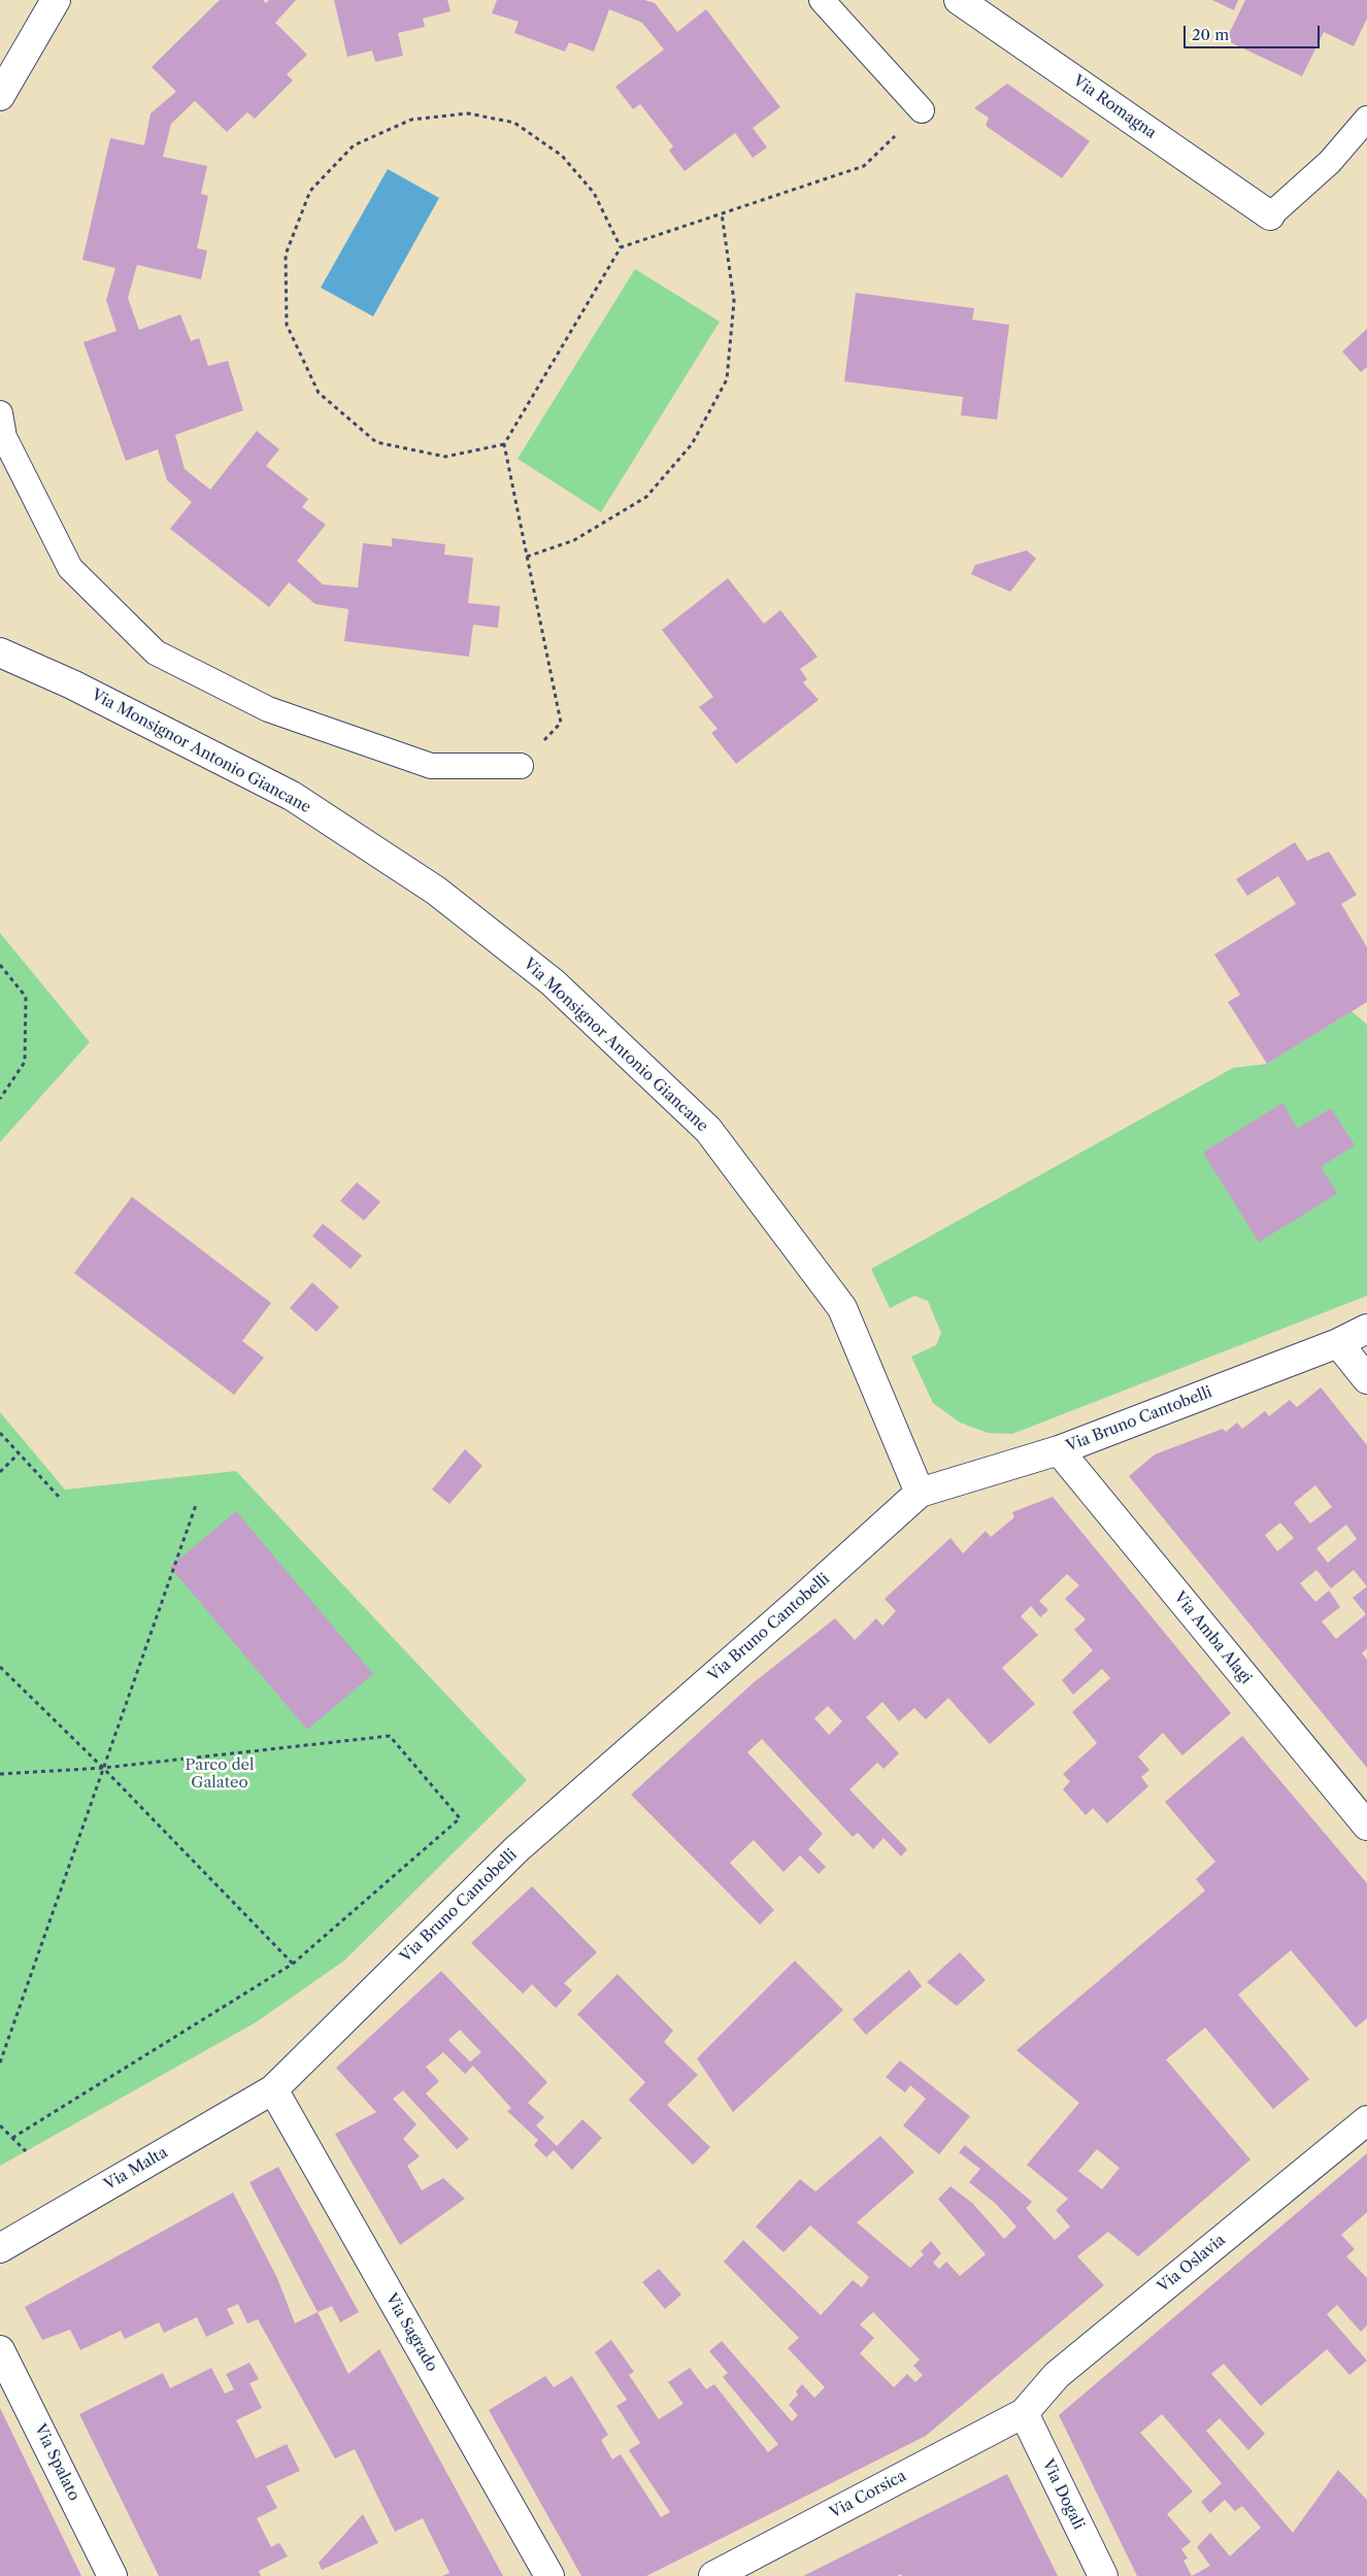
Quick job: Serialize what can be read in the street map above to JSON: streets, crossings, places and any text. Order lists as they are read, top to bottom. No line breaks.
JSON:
{"streets":{"street":["Via Romagna","Via Monsignor Antonio Giancane","Via Bruno Cantobelli","Via Amba Alagi","Via Malta","Via Oslavia","Via Sagrado","Via Spalato","Via Corsica","Via Dogali"]},"crossings":[["Via Monsignor Antonio Giancane","Via Bruno Cantobelli"],["Via Bruno Cantobelli","Via Amba Alagi"],["Via Bruno Cantobelli","Via Malta"],["Via Bruno Cantobelli","Via Sagrado"],["Via Malta","Via Sagrado"],["Via Oslavia","Via Corsica"],["Via Oslavia","Via Dogali"],["Via Corsica","Via Dogali"]],"parks":["Parco del Galateo"],"scale_bar":"20 m"}
